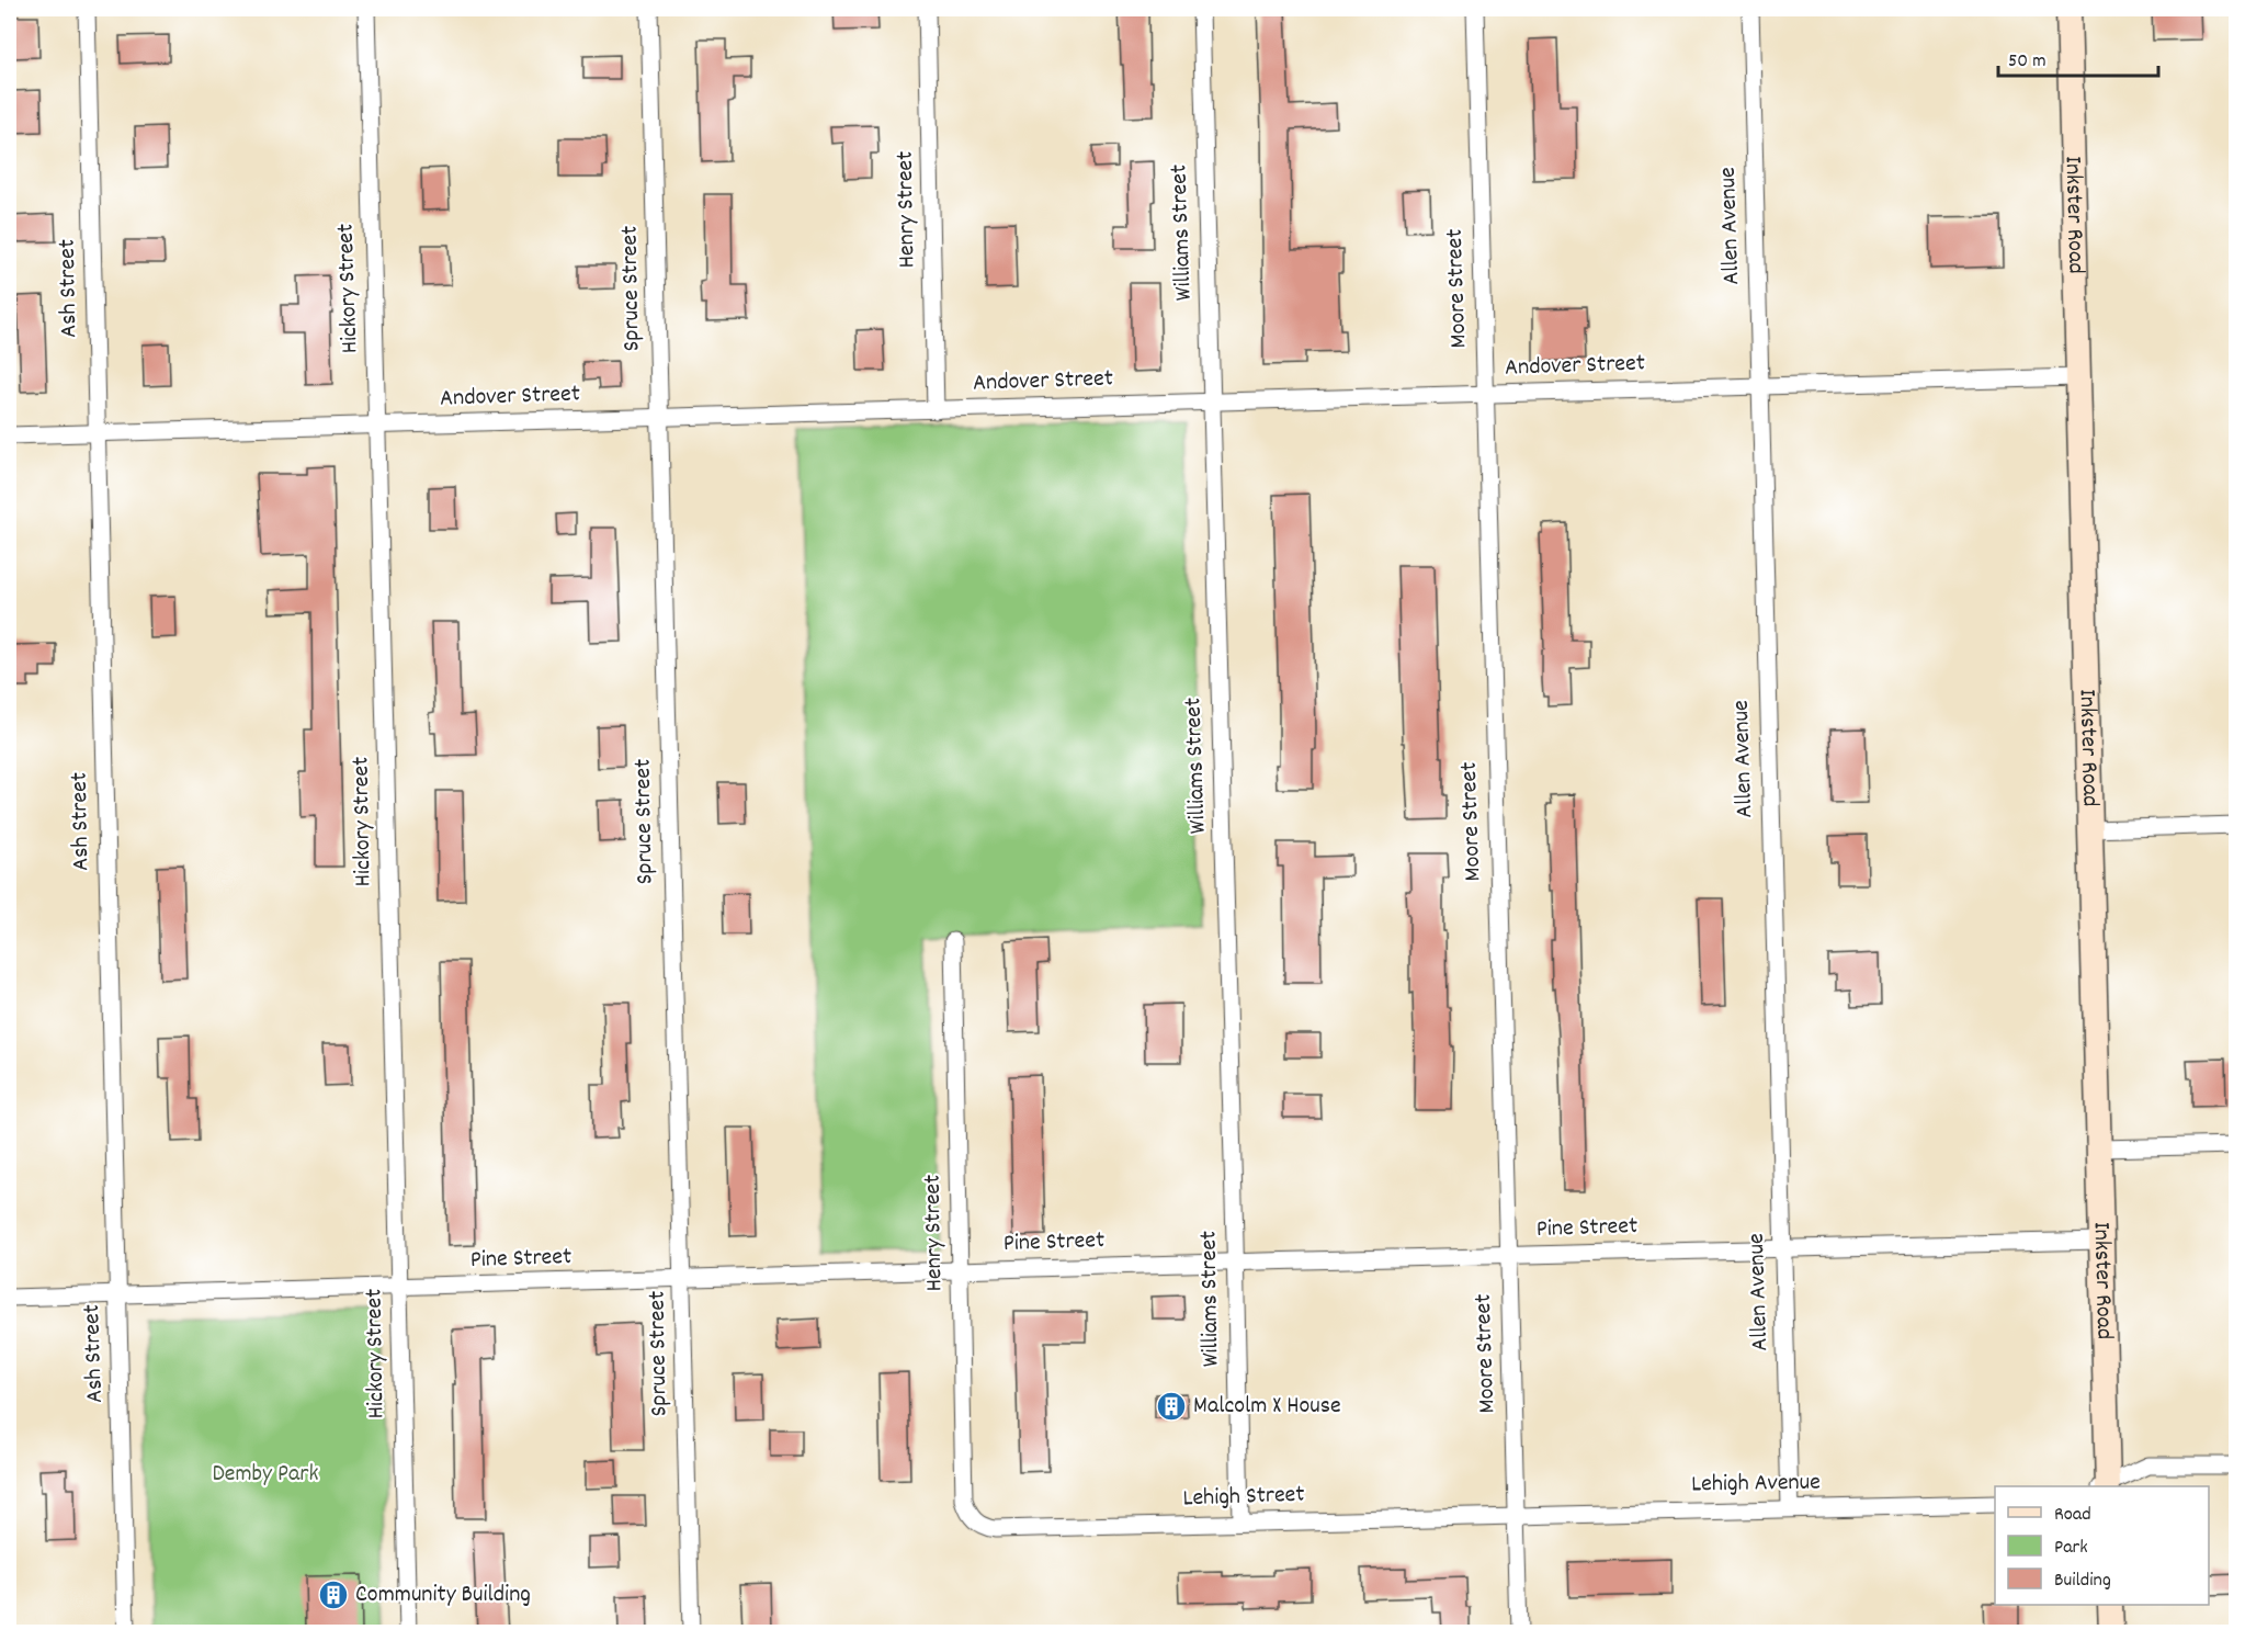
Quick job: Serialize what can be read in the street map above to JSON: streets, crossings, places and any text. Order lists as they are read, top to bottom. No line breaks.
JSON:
{"streets":{"main road":["Inkster Road"],"street":["Henry Street","Allen Avenue","Williams Street","Ash Street","Hickory Street","Spruce Street","Moore Street","Andover Street","Pine Street","Lehigh Avenue","Lehigh Street"]},"crossings":[["Henry Street","Andover Street"],["Henry Street","Pine Street"],["Henry Street","Lehigh Street"],["Inkster Road","Andover Street"],["Inkster Road","Pine Street"],["Allen Avenue","Andover Street"],["Allen Avenue","Pine Street"],["Allen Avenue","Lehigh Avenue"],["Williams Street","Andover Street"],["Williams Street","Pine Street"],["Williams Street","Lehigh Street"],["Ash Street","Andover Street"],["Ash Street","Pine Street"],["Hickory Street","Andover Street"],["Hickory Street","Pine Street"],["Spruce Street","Andover Street"],["Spruce Street","Pine Street"],["Moore Street","Andover Street"],["Moore Street","Pine Street"],["Moore Street","Lehigh Avenue"],["Moore Street","Lehigh Street"],["Lehigh Avenue","Lehigh Street"]],"parks":["Demby Park"],"places":{"building":["Malcolm X House","Community Building"]},"legend":["Road","Park","Building"],"scale_bar":"50 m"}
